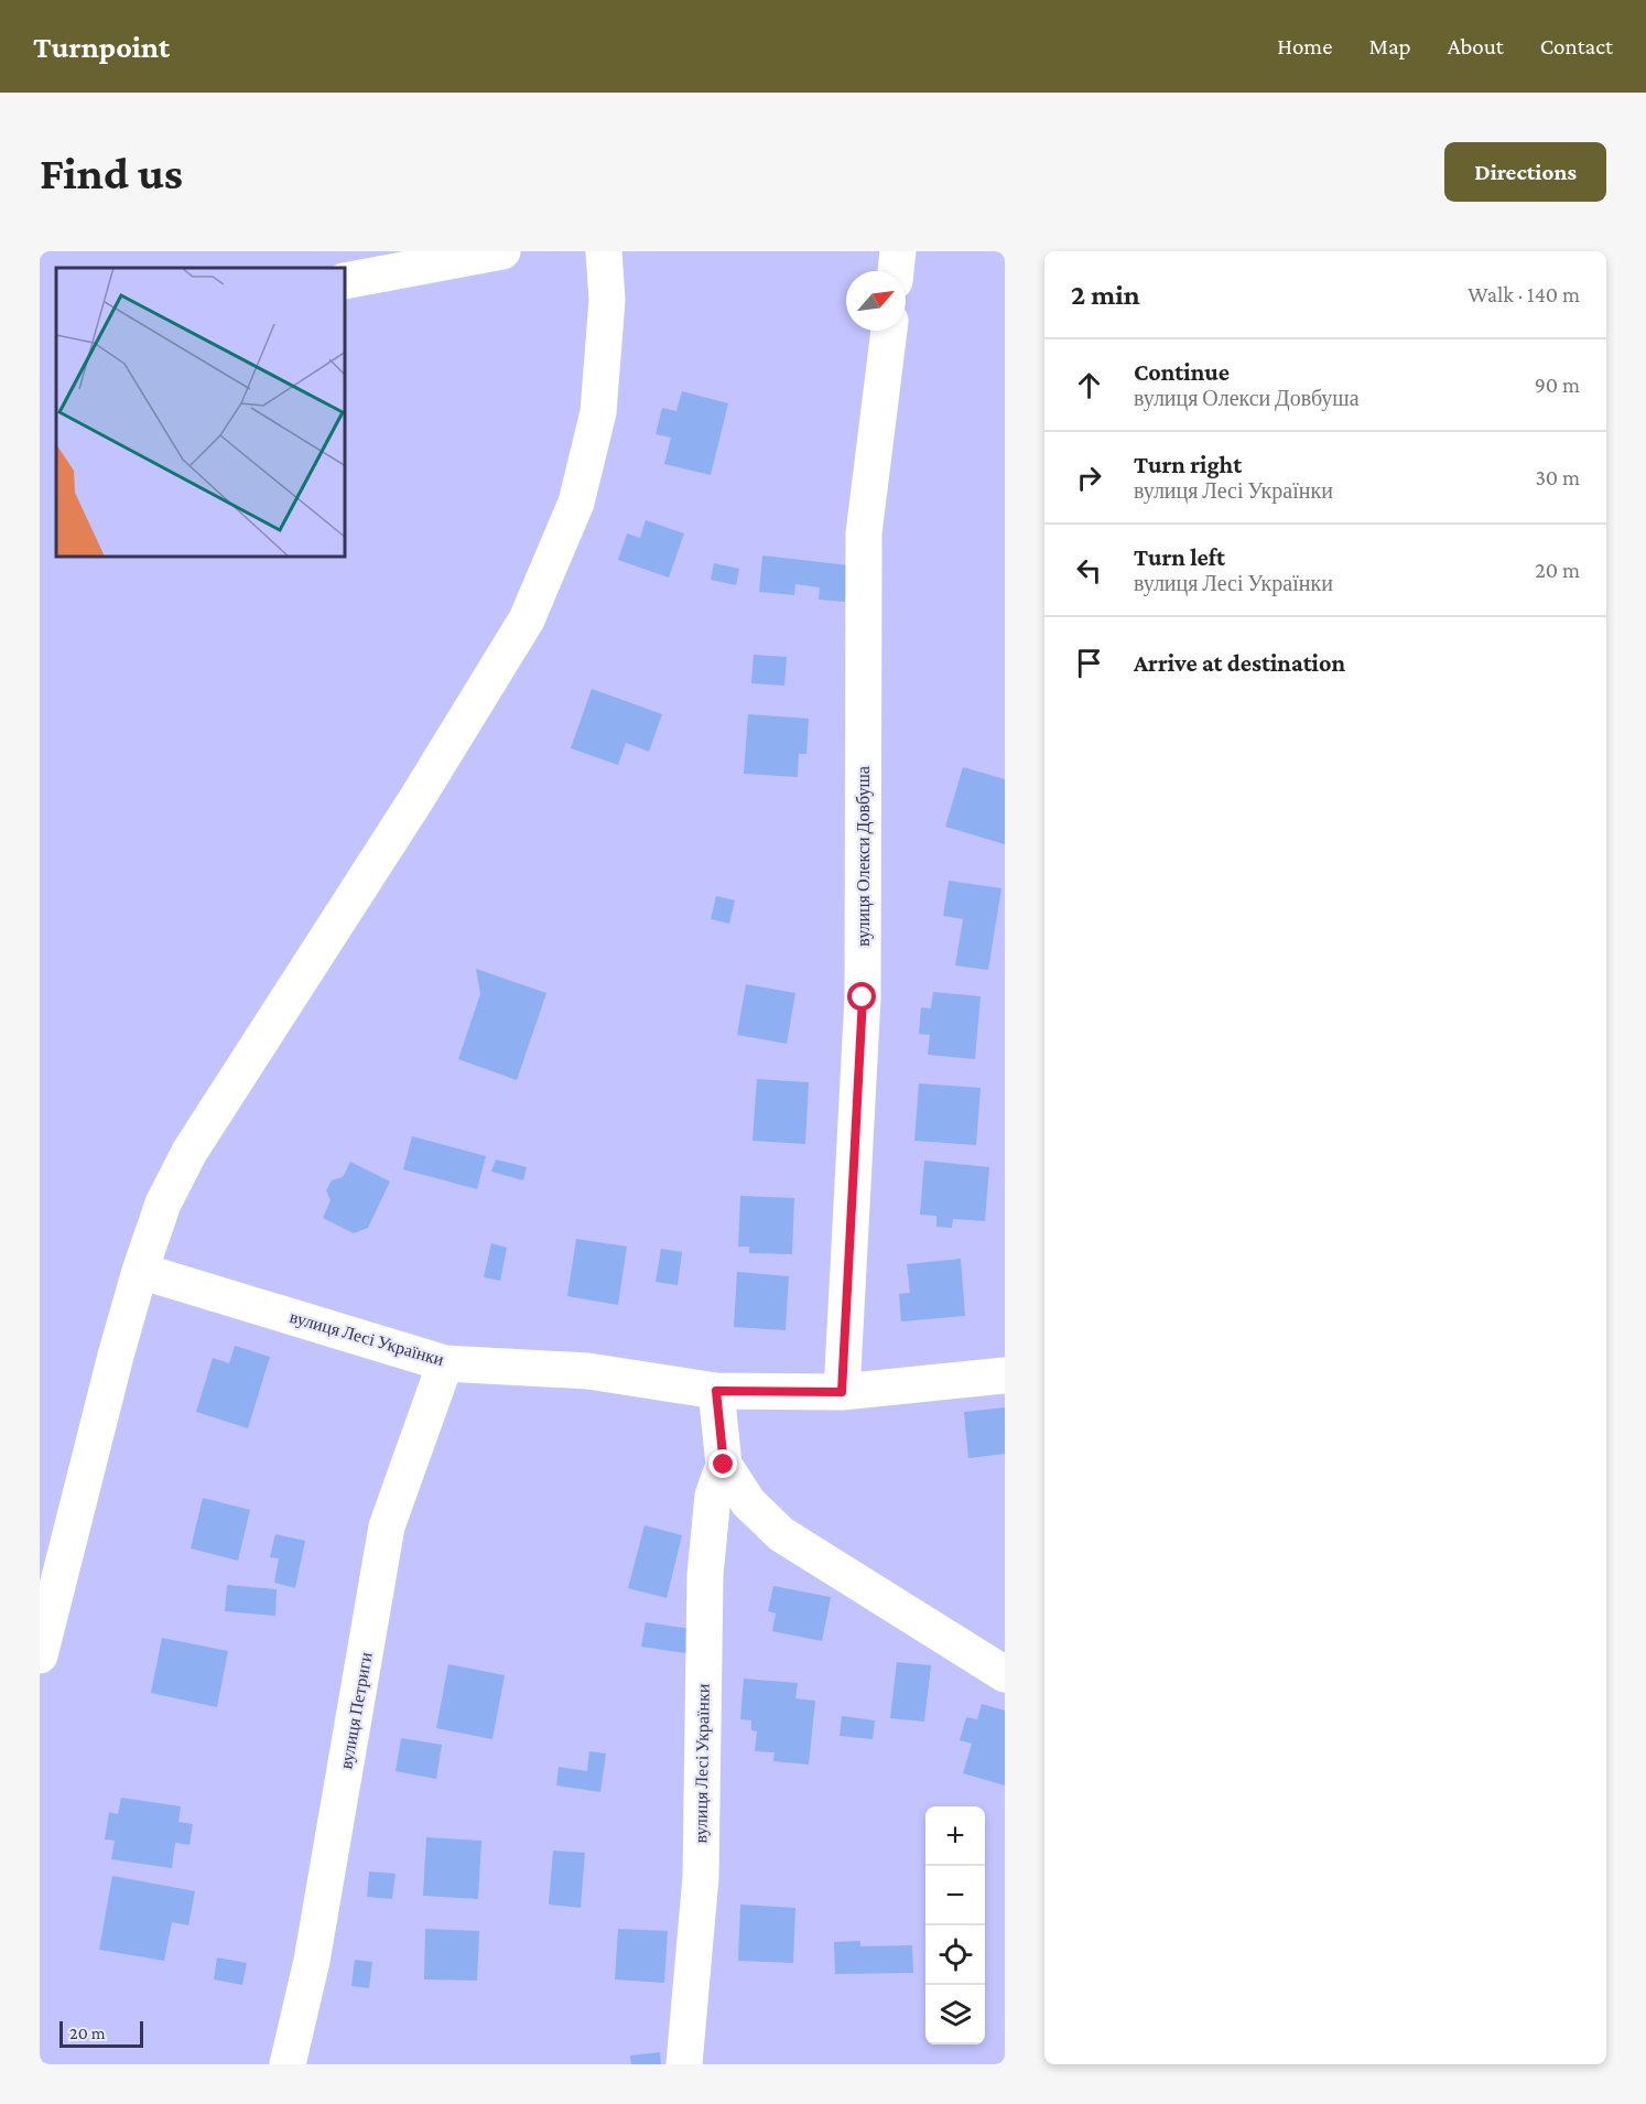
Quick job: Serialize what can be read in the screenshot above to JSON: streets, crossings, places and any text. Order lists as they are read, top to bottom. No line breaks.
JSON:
{"streets":{"street":["вулиця Олекси Довбуша","вулиця Лесі Українки","вулиця Петриги"]},"crossings":[["вулиця Олекси Довбуша","вулиця Лесі Українки"],["вулиця Лесі Українки","вулиця Петриги"]],"scale_bar":"20 m","north":"top right","page":{"header":"Turnpoint","nav":["Home","Map","About","Contact"],"buttons":"Directions","title":"Find us","heading":["2 min","Walk · 140 m"],"list":[["Continue","вулиця Олекси Довбуша","90 m"],["Turn right","вулиця Лесі Українки","30 m"],["Turn left","вулиця Лесі Українки","20 m"],"Arrive at destination"],"map_buttons":["+","−"],"scale":"20 m"}}
